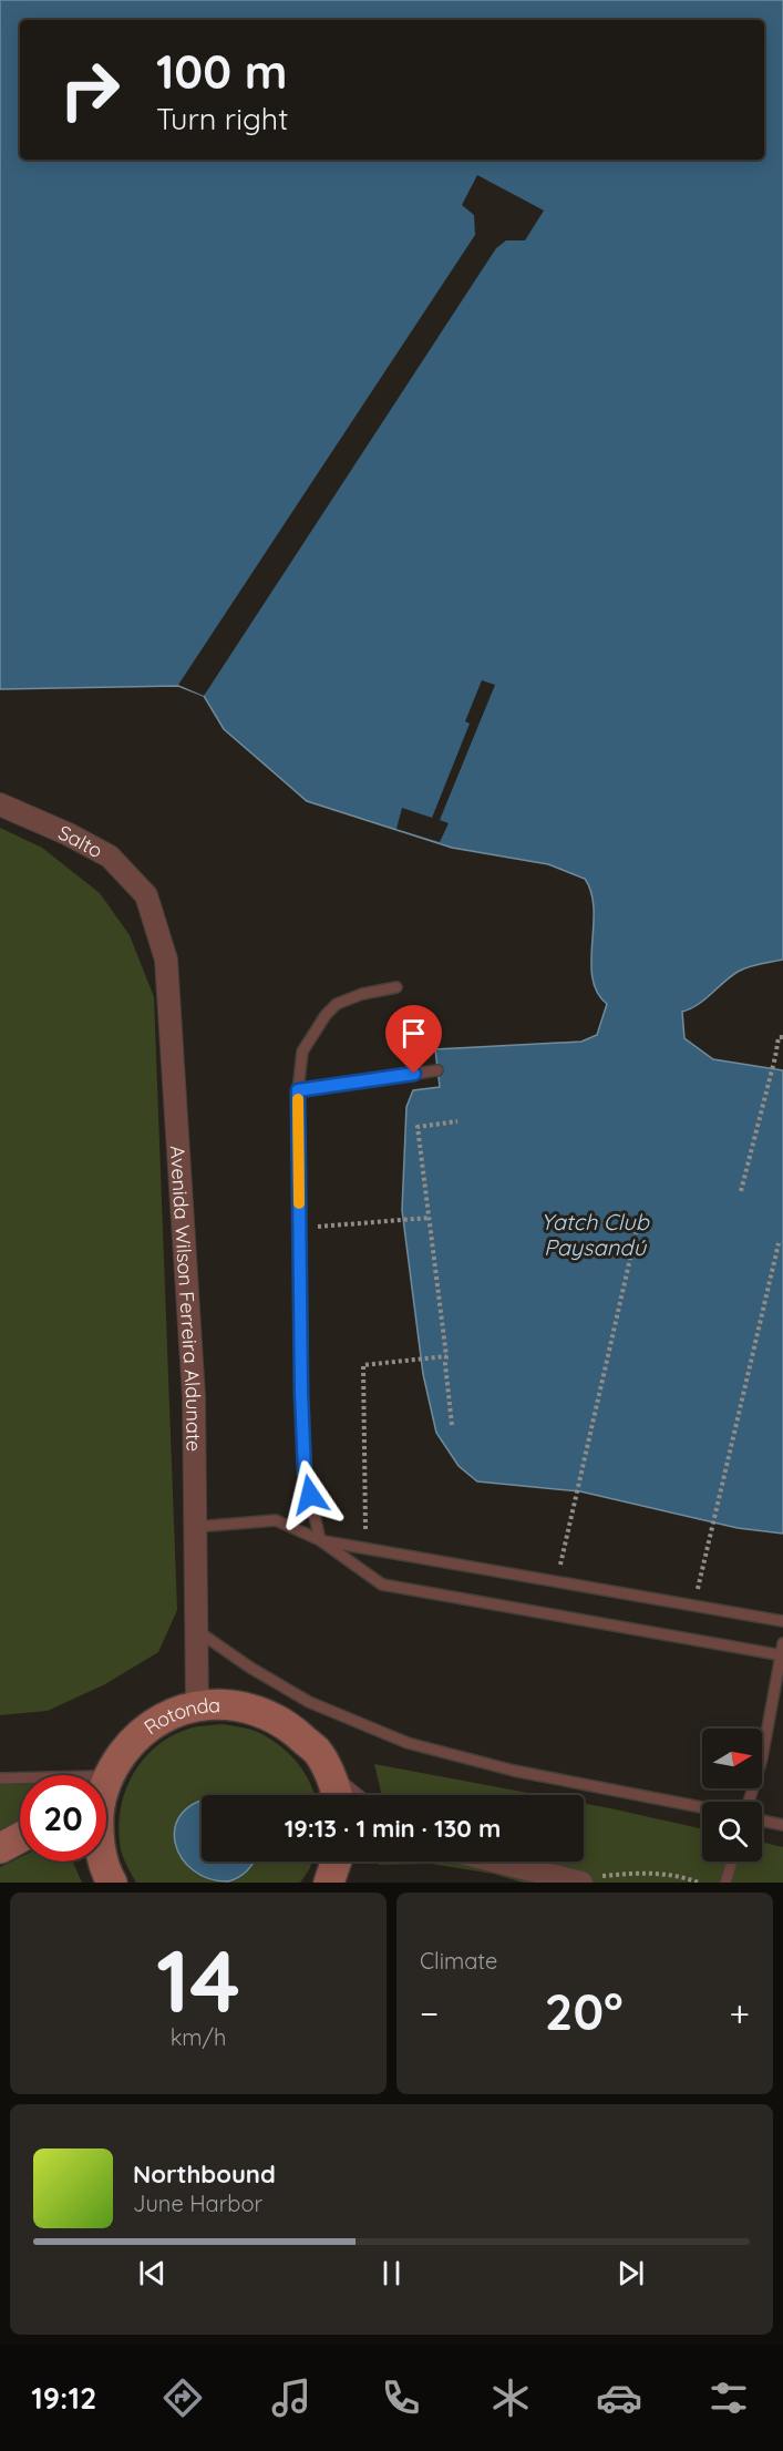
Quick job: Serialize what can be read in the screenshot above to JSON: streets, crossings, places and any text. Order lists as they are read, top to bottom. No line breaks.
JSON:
{"streets":{"street":["Salto","Avenida Wilson Ferreira Aldunate","Rotonda"]},"crossings":[["Salto","Avenida Wilson Ferreira Aldunate"],["Avenida Wilson Ferreira Aldunate","Rotonda"]],"water":["Yatch Club Paysandú"],"north":"right","page":{"turn":["100 m","Turn right"],"limit":"20","trip":"19:13 · 1 min · 130 m","tile":[["14","km/h"],"Climate"],"heat":["−","20°","+"],"song":["Northbound","June Harbor"],"tabs":"19:12"}}
